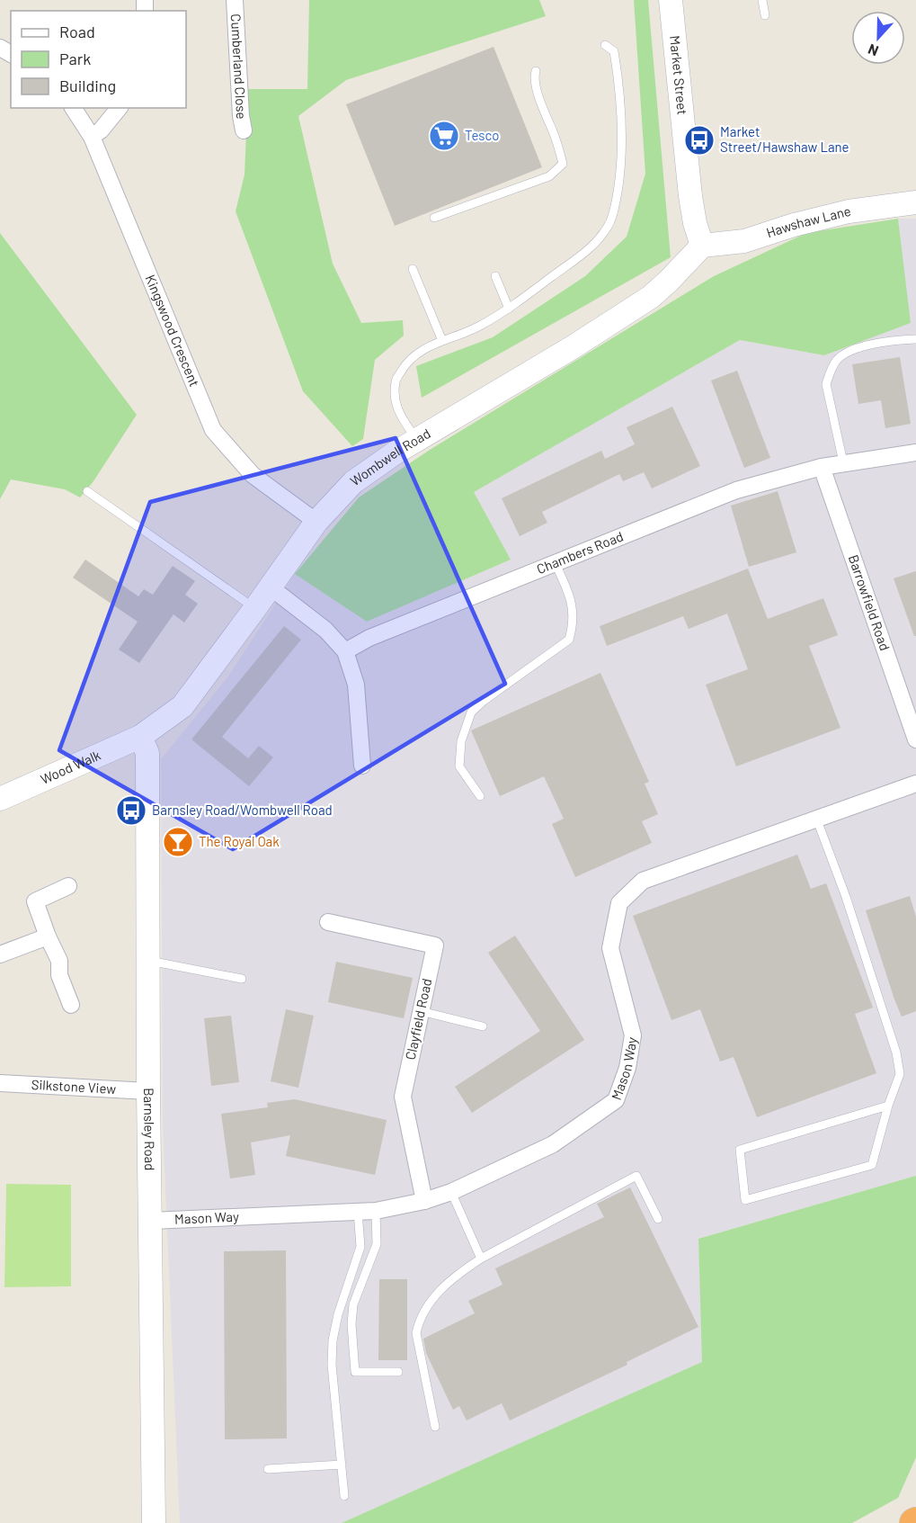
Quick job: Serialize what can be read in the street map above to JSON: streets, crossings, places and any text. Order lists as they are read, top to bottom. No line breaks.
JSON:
{"streets":{"main road":["Market Street","Hawshaw Lane","Wombwell Road","Wood Walk","Barnsley Road"],"street":["Cumberland Close","Kingswood Crescent","Chambers Road","Barrowfield Road","Clayfield Road","Mason Way","Silkstone View"]},"crossings":[["Market Street","Hawshaw Lane"],["Market Street","Wombwell Road"],["Hawshaw Lane","Wombwell Road"],["Kingswood Crescent","Wombwell Road"],["Wombwell Road","Wood Walk"],["Wombwell Road","Barnsley Road"],["Chambers Road","Barrowfield Road"],["Wood Walk","Barnsley Road"],["Clayfield Road","Mason Way"],["Mason Way","Barnsley Road"],["Silkstone View","Barnsley Road"]],"places":{"supermarket":["Tesco"],"bus stop":["Market Street/Hawshaw Lane","Barnsley Road/Wombwell Road"],"bar":["The Royal Oak"]},"legend":["Road","Park","Building"],"north":"bottom"}
